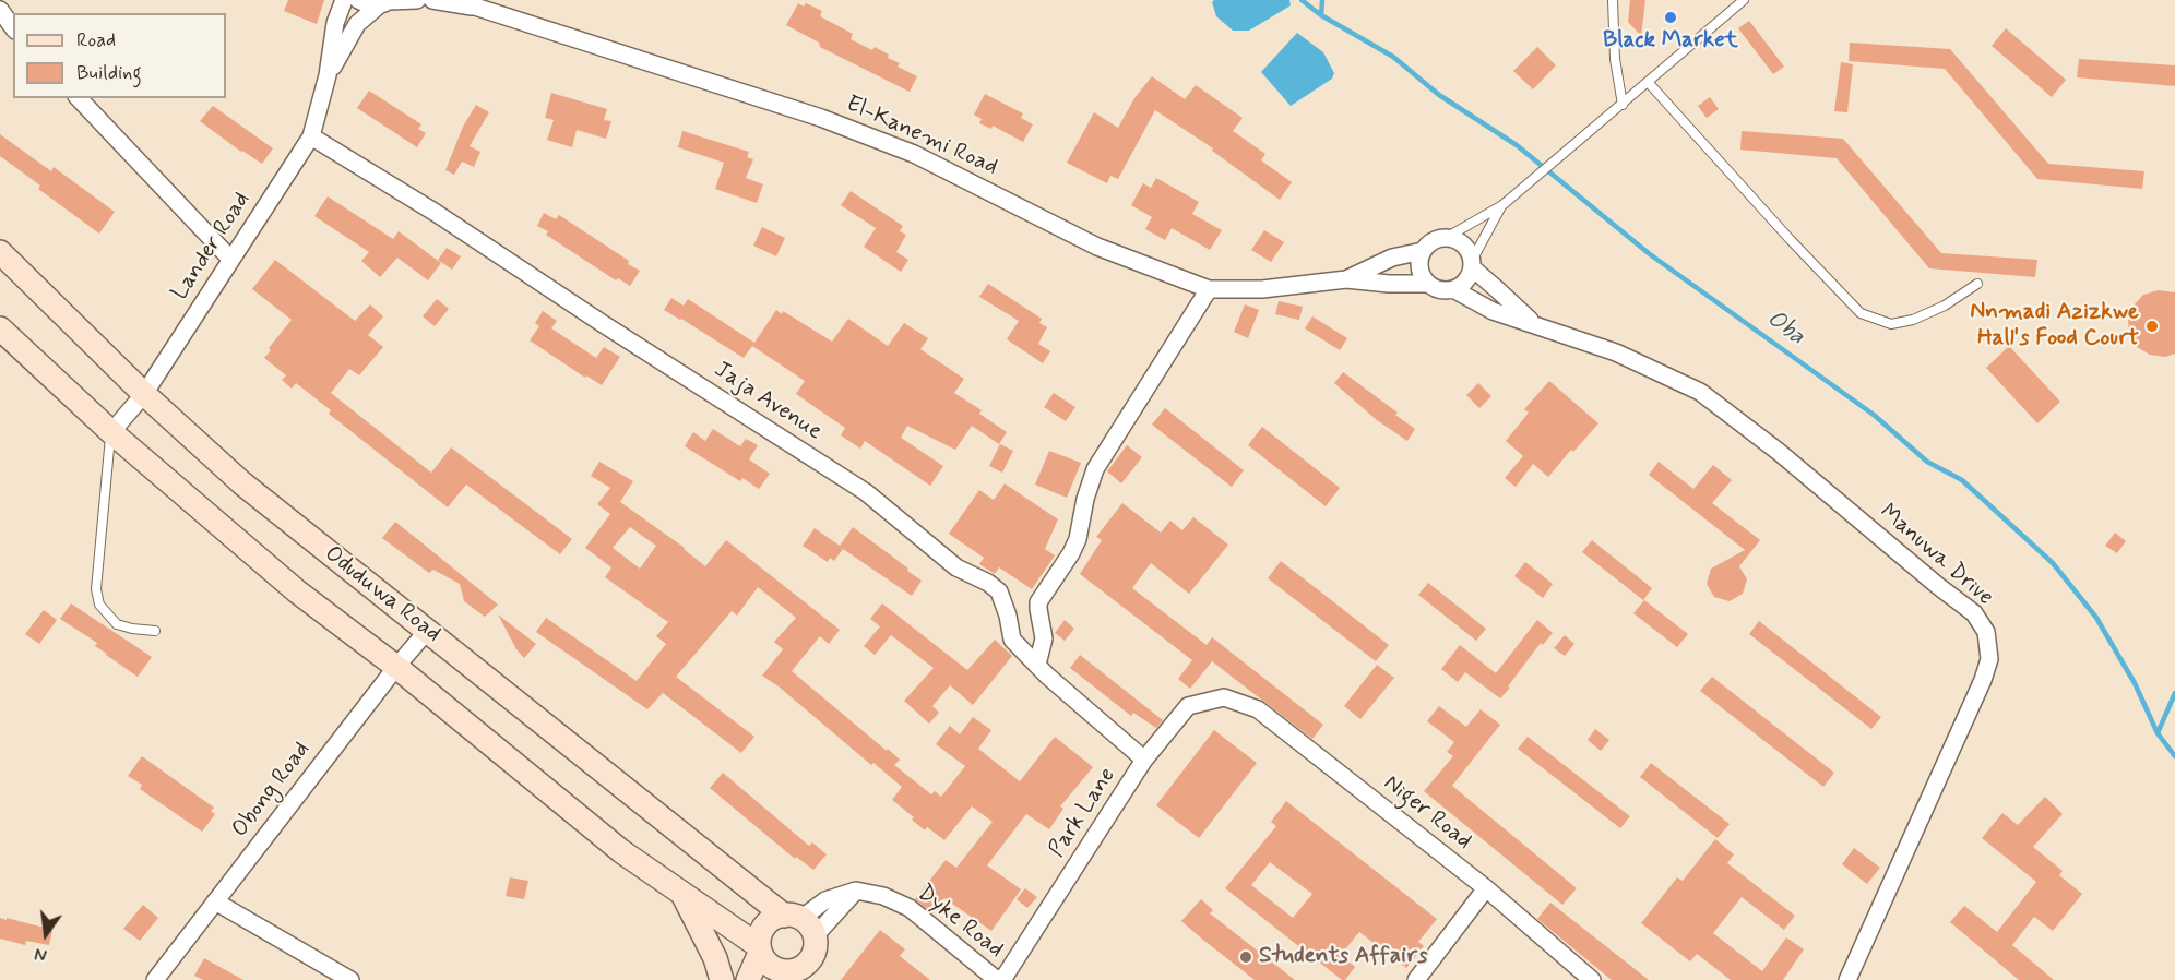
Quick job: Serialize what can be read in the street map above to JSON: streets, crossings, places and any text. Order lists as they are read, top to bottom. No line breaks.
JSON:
{"streets":{"street":["El-Kanemi Road","Lander Road","Jaja Avenue","Manuwa Drive","Oduduwa Road","Obong Road","Park Lane","Niger Road","Dyke Road"]},"crossings":[["El-Kanemi Road","Manuwa Drive"],["Lander Road","Jaja Avenue"],["Lander Road","Oduduwa Road"],["Jaja Avenue","Park Lane"],["Oduduwa Road","Obong Road"],["Park Lane","Niger Road"]],"water":["Oba"],"places":["Black Market","Nnmadi Azizkwe Hall's Food Court","Students Affairs"],"legend":["Road","Building"],"north":"bottom"}
